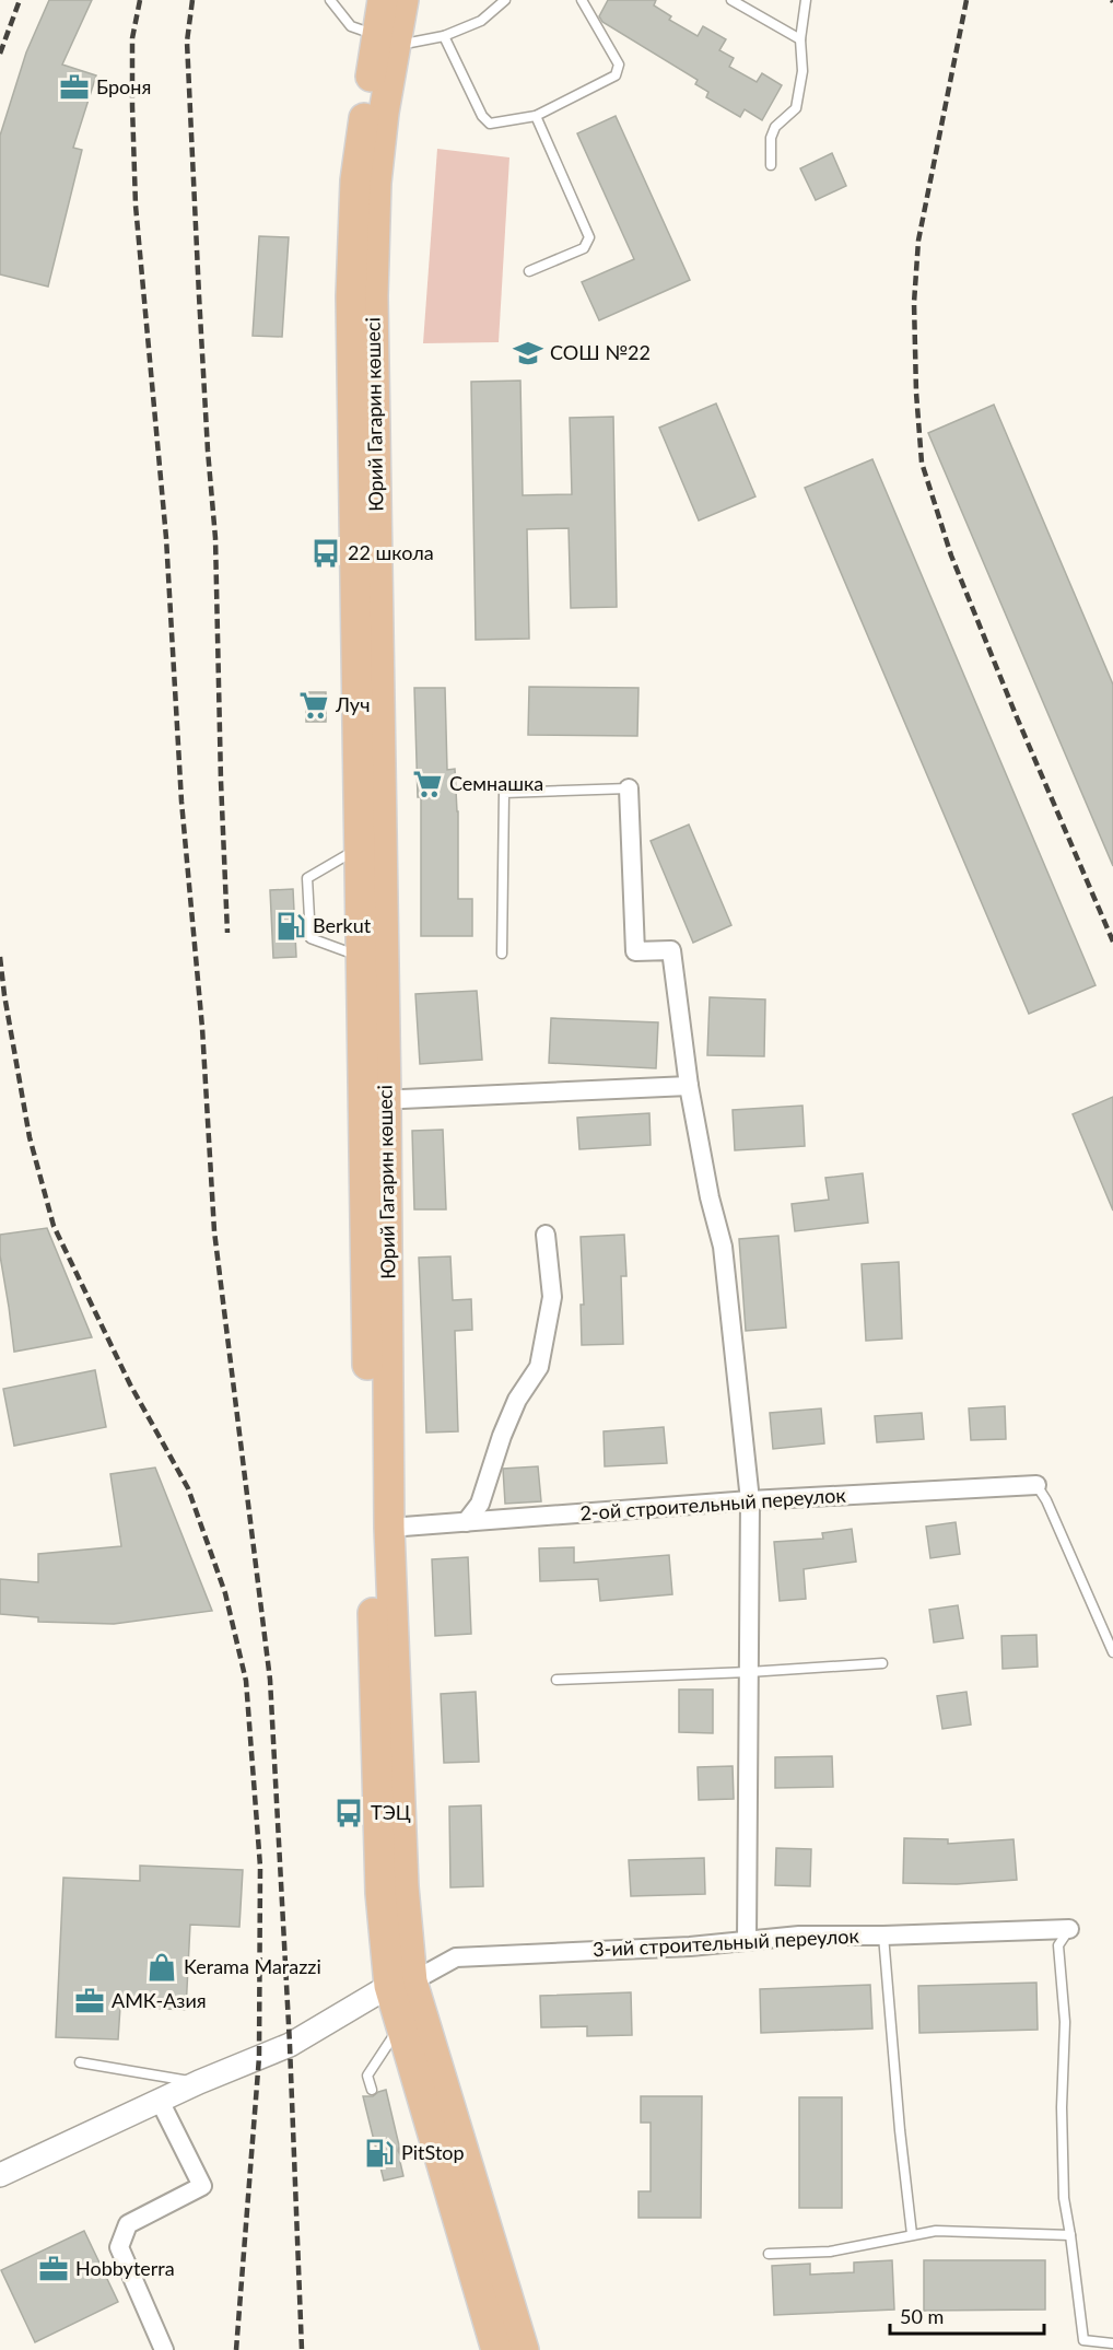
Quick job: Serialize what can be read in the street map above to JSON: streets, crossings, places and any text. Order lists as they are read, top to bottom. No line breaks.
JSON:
{"streets":{"main road":["Юрий Гагарин көшесі"],"street":["2-ой строительный переулок","3-ий строительный переулок"]},"crossings":[["Юрий Гагарин көшесі","2-ой строительный переулок"],["Юрий Гагарин көшесі","3-ий строительный переулок"]],"places":{"office":["Броня","АМК-Азия","Hobbyterra"],"school or university":["СОШ №22"],"bus stop":["22 школа","ТЭЦ"],"supermarket":["Луч","Семнашка"],"fuel station":["Berkut","PitStop"],"shop":["Kerama Marazzi"]},"scale_bar":"50 m"}
